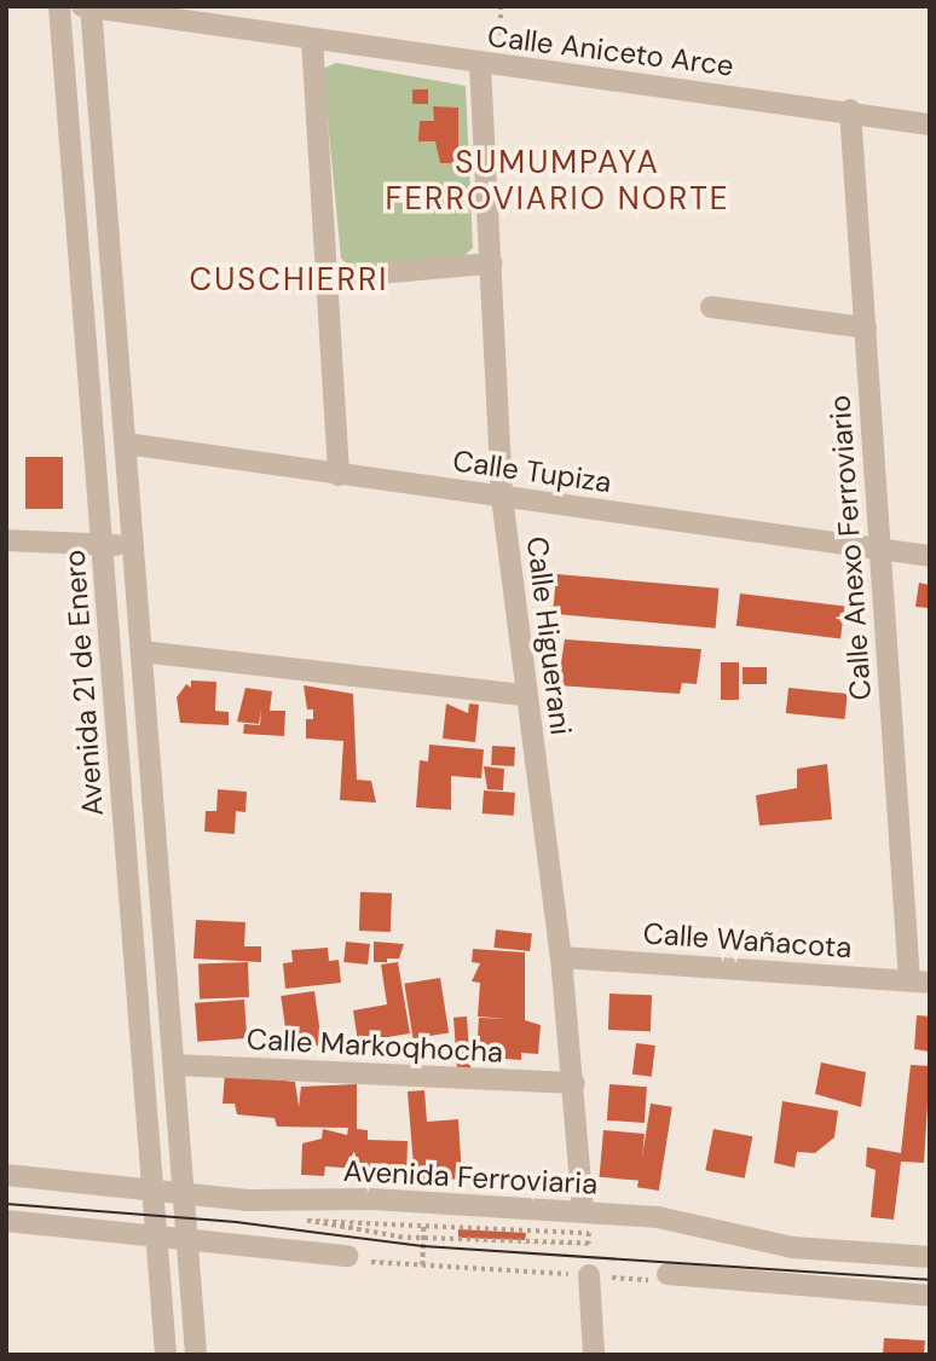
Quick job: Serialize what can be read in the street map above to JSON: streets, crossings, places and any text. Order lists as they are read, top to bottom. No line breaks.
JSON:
{"streets":{"street":["Calle Aniceto Arce","Calle Tupiza","Calle Anexo Ferroviario","Calle Higuerani","Avenida 21 de Enero","Calle Wañacota","Calle Markoqhocha","Avenida Ferroviaria"]},"crossings":[["Calle Aniceto Arce","Calle Anexo Ferroviario"],["Calle Aniceto Arce","Calle Higuerani"],["Calle Aniceto Arce","Avenida 21 de Enero"],["Calle Tupiza","Calle Anexo Ferroviario"],["Calle Tupiza","Calle Higuerani"],["Calle Tupiza","Avenida 21 de Enero"],["Calle Anexo Ferroviario","Calle Wañacota"],["Calle Higuerani","Calle Wañacota"],["Calle Higuerani","Calle Markoqhocha"],["Calle Higuerani","Avenida Ferroviaria"],["Avenida 21 de Enero","Calle Markoqhocha"],["Avenida 21 de Enero","Avenida Ferroviaria"]],"districts":["SUMUMPAYA FERROVIARIO NORTE","CUSCHIERRI"]}
